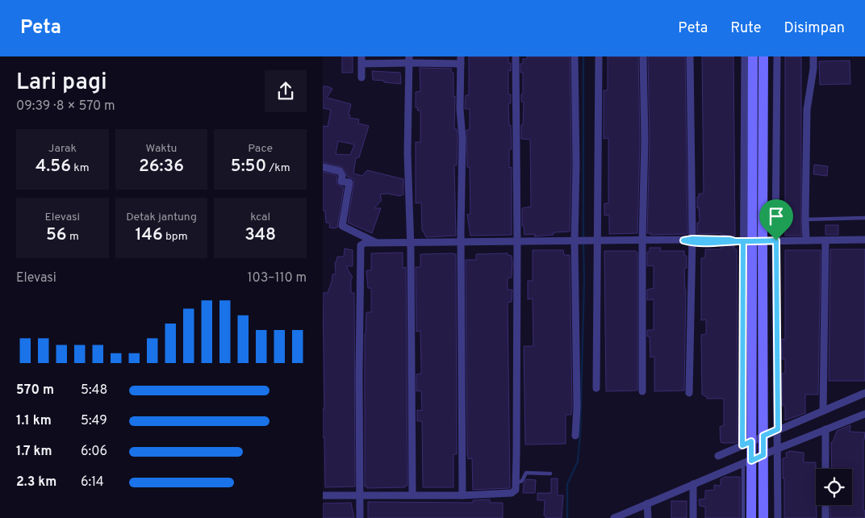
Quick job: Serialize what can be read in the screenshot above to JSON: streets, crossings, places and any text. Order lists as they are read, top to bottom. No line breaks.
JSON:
{"page":{"header":"Peta","nav":["Peta","Rute","Disimpan"],"heading":["Lari pagi","09:39 · 8 × 570 m"],"stats":[["Jarak","4.56 km"],["Waktu","26:36"],["Pace","5:50 /km"],["Elevasi","56 m"],["Detak jantung","146 bpm"],["kcal","348"]],"chart":["Elevasi","103–110 m"],"list":[{"name":"570 m","note":"5:48"},{"name":"1.1 km","note":"5:49"},{"name":"1.7 km","note":"6:06"},{"name":"2.3 km","note":"6:14"}]}}
